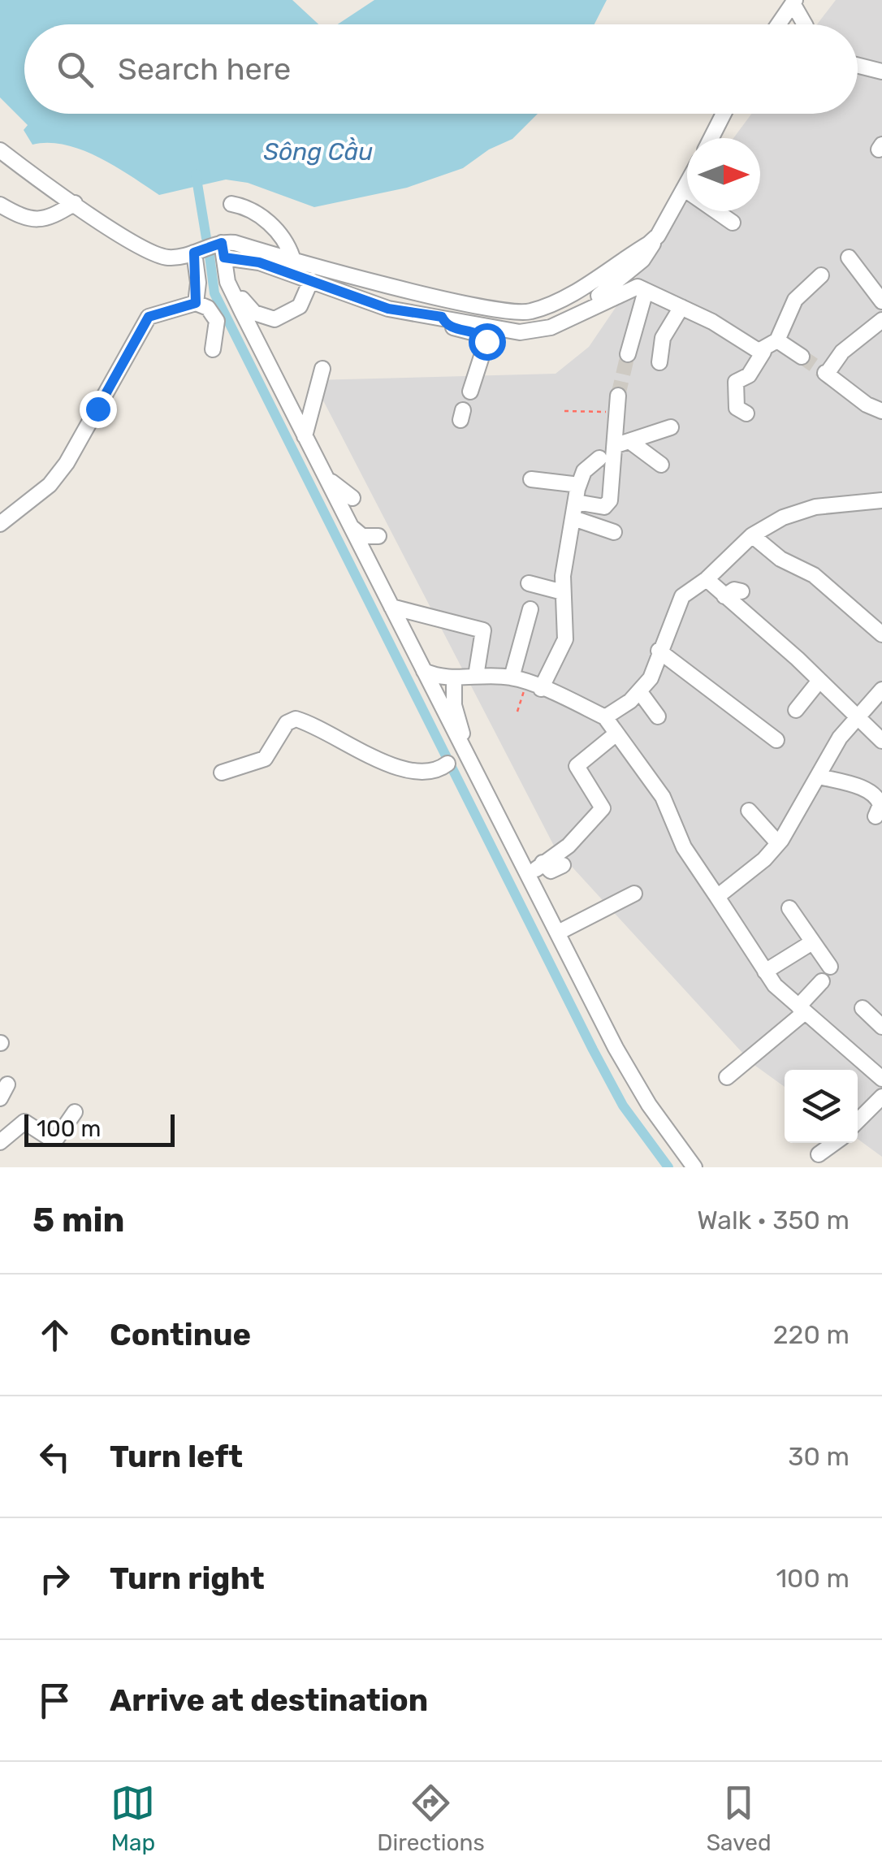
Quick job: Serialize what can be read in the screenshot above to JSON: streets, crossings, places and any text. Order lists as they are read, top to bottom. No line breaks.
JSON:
{"water":["Sông Cầu"],"scale_bar":"100 m","north":"right","page":{"search":"Search here","scale":"100 m","heading":["5 min","Walk · 350 m"],"list":[["Continue","220 m"],["Turn left","30 m"],["Turn right","100 m"],"Arrive at destination"],"nav":["Map","Directions","Saved"]}}
